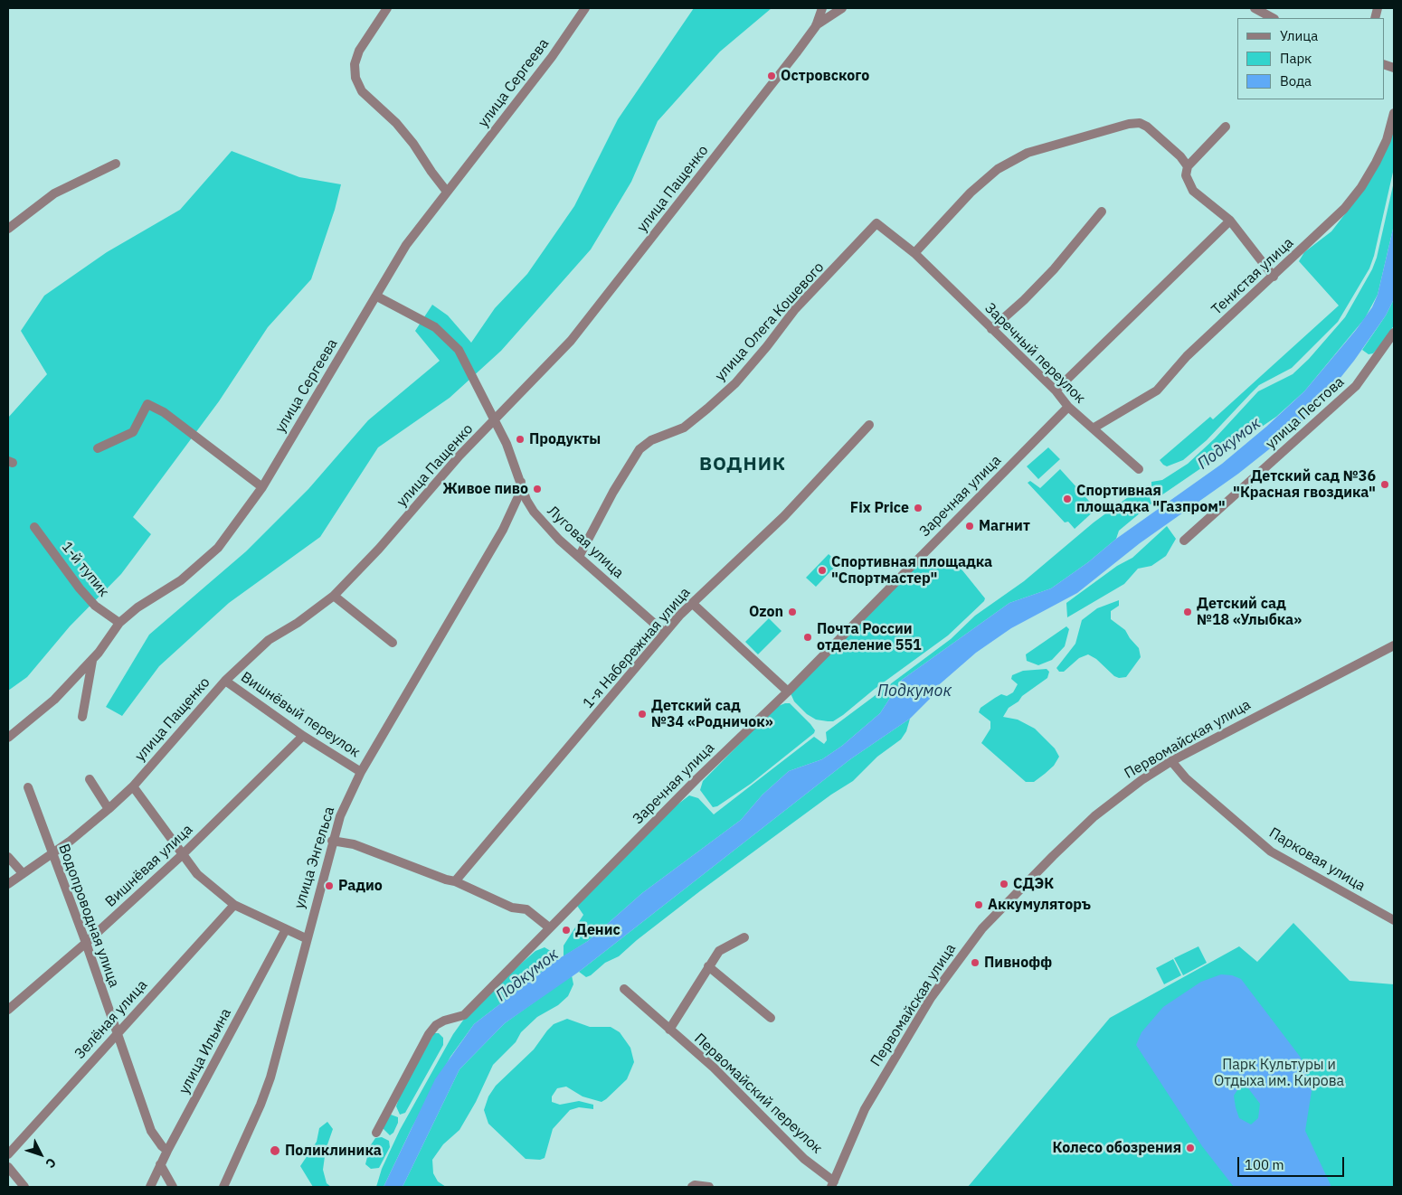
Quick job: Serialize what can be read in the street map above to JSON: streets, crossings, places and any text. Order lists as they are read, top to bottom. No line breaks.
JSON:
{"streets":{"street":["улица Сергеева","улица Пащенко","Тенистая улица","улица Олега Кошевого","Заречный переулок","улица Пестова","Заречная улица","Луговая улица","1-й тупик","1-я Набережная улица","Вишнёвый переулок","Первомайская улица","улица Энгельса","Парковая улица","Вишнёвая улица","Водопроводная улица","Зелёная улица","улица Ильина","Первомайский переулок"]},"crossings":[["улица Сергеева","Луговая улица"],["улица Сергеева","1-й тупик"],["улица Пащенко","Луговая улица"],["улица Пащенко","Вишнёвый переулок"],["улица Пащенко","Водопроводная улица"],["Тенистая улица","Заречный переулок"],["улица Олега Кошевого","Заречный переулок"],["улица Олега Кошевого","Луговая улица"],["Заречный переулок","Заречная улица"],["Луговая улица","1-я Набережная улица"],["Луговая улица","улица Энгельса"],["Вишнёвый переулок","улица Энгельса"],["Вишнёвый переулок","Вишнёвая улица"],["Первомайская улица","Парковая улица"],["Первомайская улица","Первомайский переулок"],["Вишнёвая улица","Водопроводная улица"],["Водопроводная улица","Зелёная улица"],["Водопроводная улица","улица Ильина"]],"districts":["ВОДНИК"],"water":["Подкумок"],"parks":["Парк Культуры и Отдыха им. Кирова"],"places":["Островского","Продукты","Детский сад №36 \"Красная гвоздика\"","Живое пиво","Спортивная площадка \"Газпром\"","Fix Price","Магнит","Спортивная площадка \"Спортмастер\"","Ozon","Детский сад №18 «Улыбка»","Почта России отделение 551","Детский сад №34 «Родничок»","СДЭК","Радио","Аккумуляторъ","Денис","Пивнофф","Колесо обозрения","Поликлиника"],"legend":["Улица","Парк","Вода"],"scale_bar":"100 m","north":"bottom right"}
